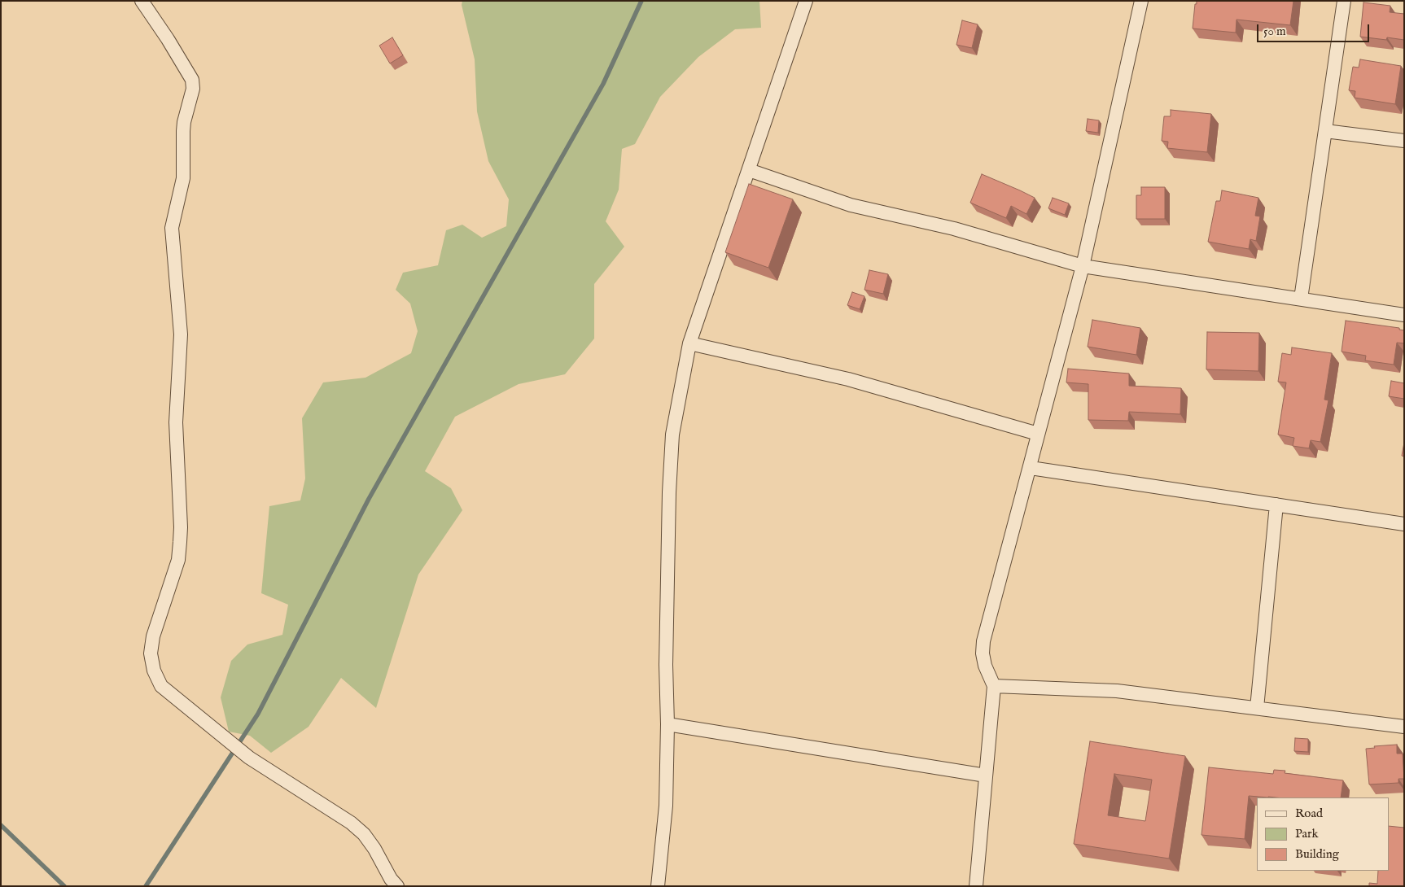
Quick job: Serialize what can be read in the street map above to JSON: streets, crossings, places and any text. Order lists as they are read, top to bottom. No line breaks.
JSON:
{"legend":["Road","Park","Building"],"scale_bar":"50 m"}
